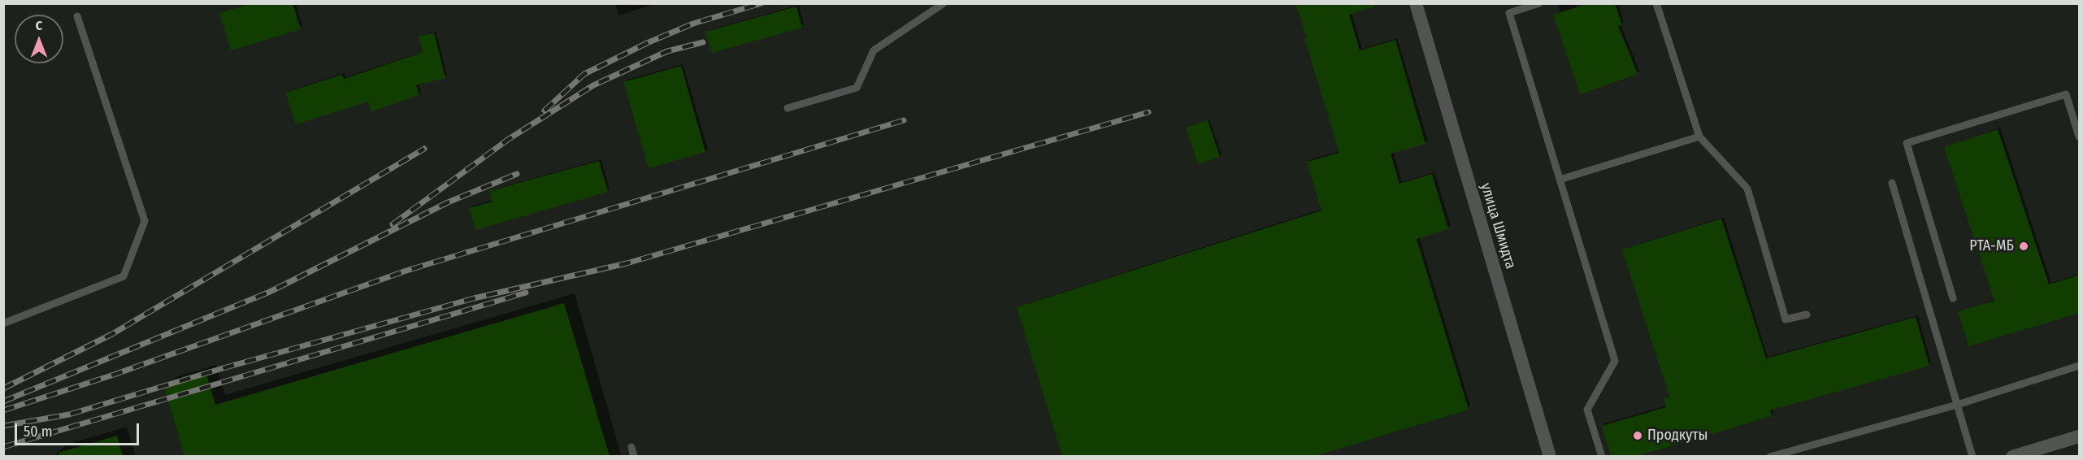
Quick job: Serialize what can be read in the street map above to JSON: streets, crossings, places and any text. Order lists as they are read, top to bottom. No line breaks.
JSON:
{"streets":{"street":["улица Шмидта"]},"places":["РТА-МБ","Продкуты"],"scale_bar":"50 m","north":"top"}
